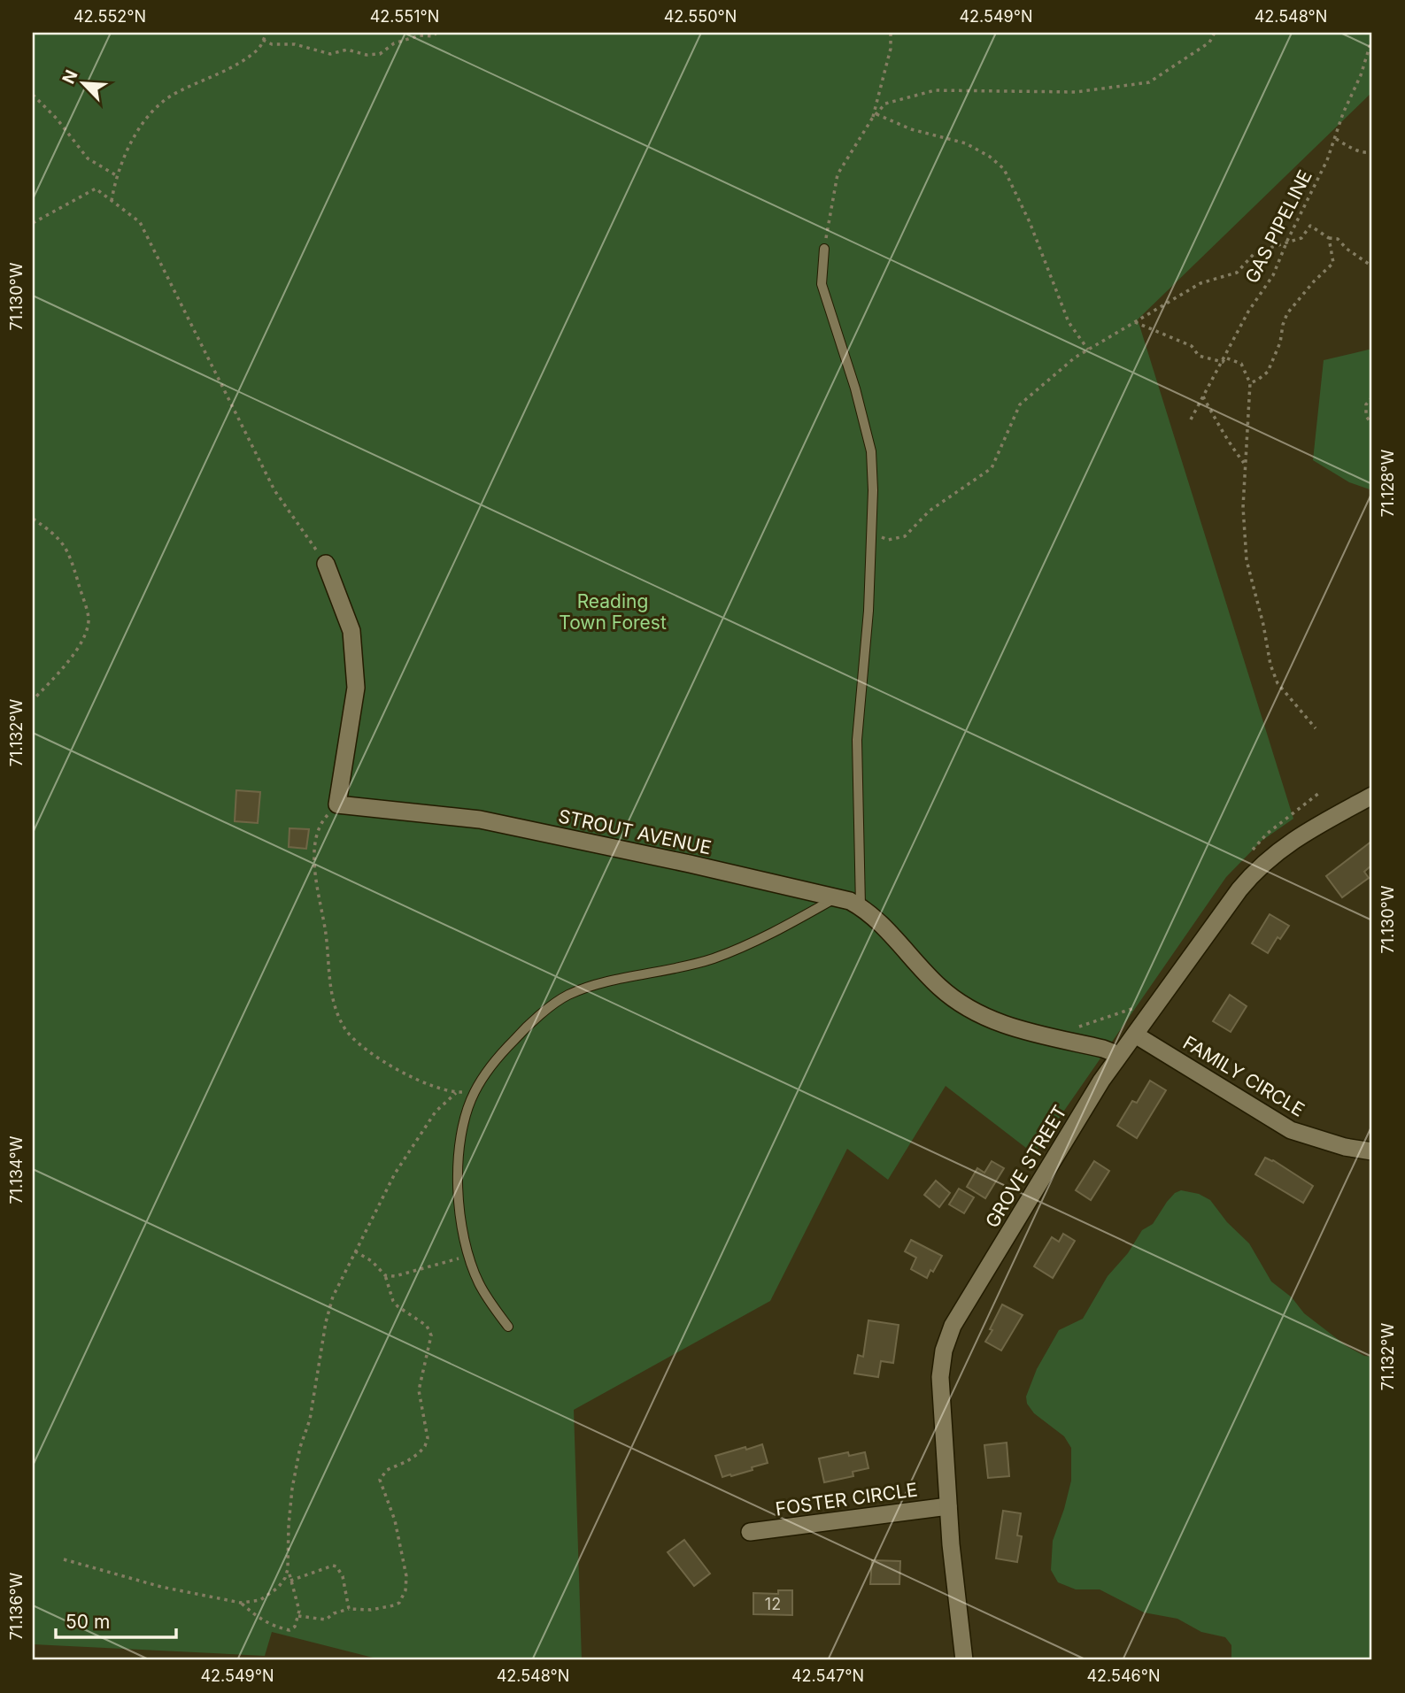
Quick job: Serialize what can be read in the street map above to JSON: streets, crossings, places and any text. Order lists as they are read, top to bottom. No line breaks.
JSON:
{"streets":{"street":["STROUT AVENUE","FAMILY CIRCLE","GROVE STREET","FOSTER CIRCLE"],"path":["GAS PIPELINE"]},"crossings":[["STROUT AVENUE","GROVE STREET"],["FAMILY CIRCLE","GROVE STREET"],["GROVE STREET","FOSTER CIRCLE"]],"parks":["Reading Town Forest"],"house_numbers":["12"],"scale_bar":"50 m","north":"top left","coordinates":["42.552°N","42.551°N","42.550°N","42.549°N","42.548°N","71.130°W","71.128°W","71.132°W","71.134°W","71.136°W","42.547°N","42.546°N"]}
